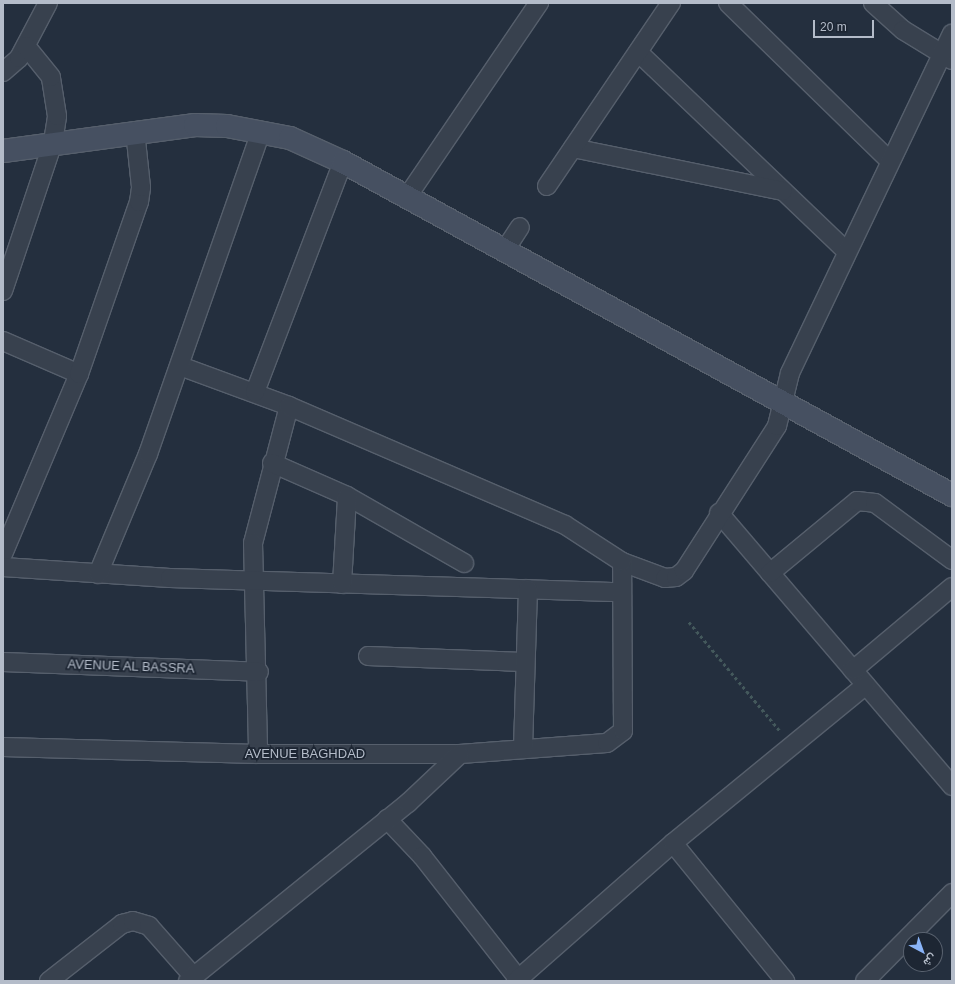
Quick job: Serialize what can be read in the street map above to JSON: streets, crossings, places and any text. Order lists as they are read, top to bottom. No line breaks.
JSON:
{"streets":{"street":["AVENUE AL BASSRA","AVENUE BAGHDAD"]},"scale_bar":"20 m","north":"bottom right"}
